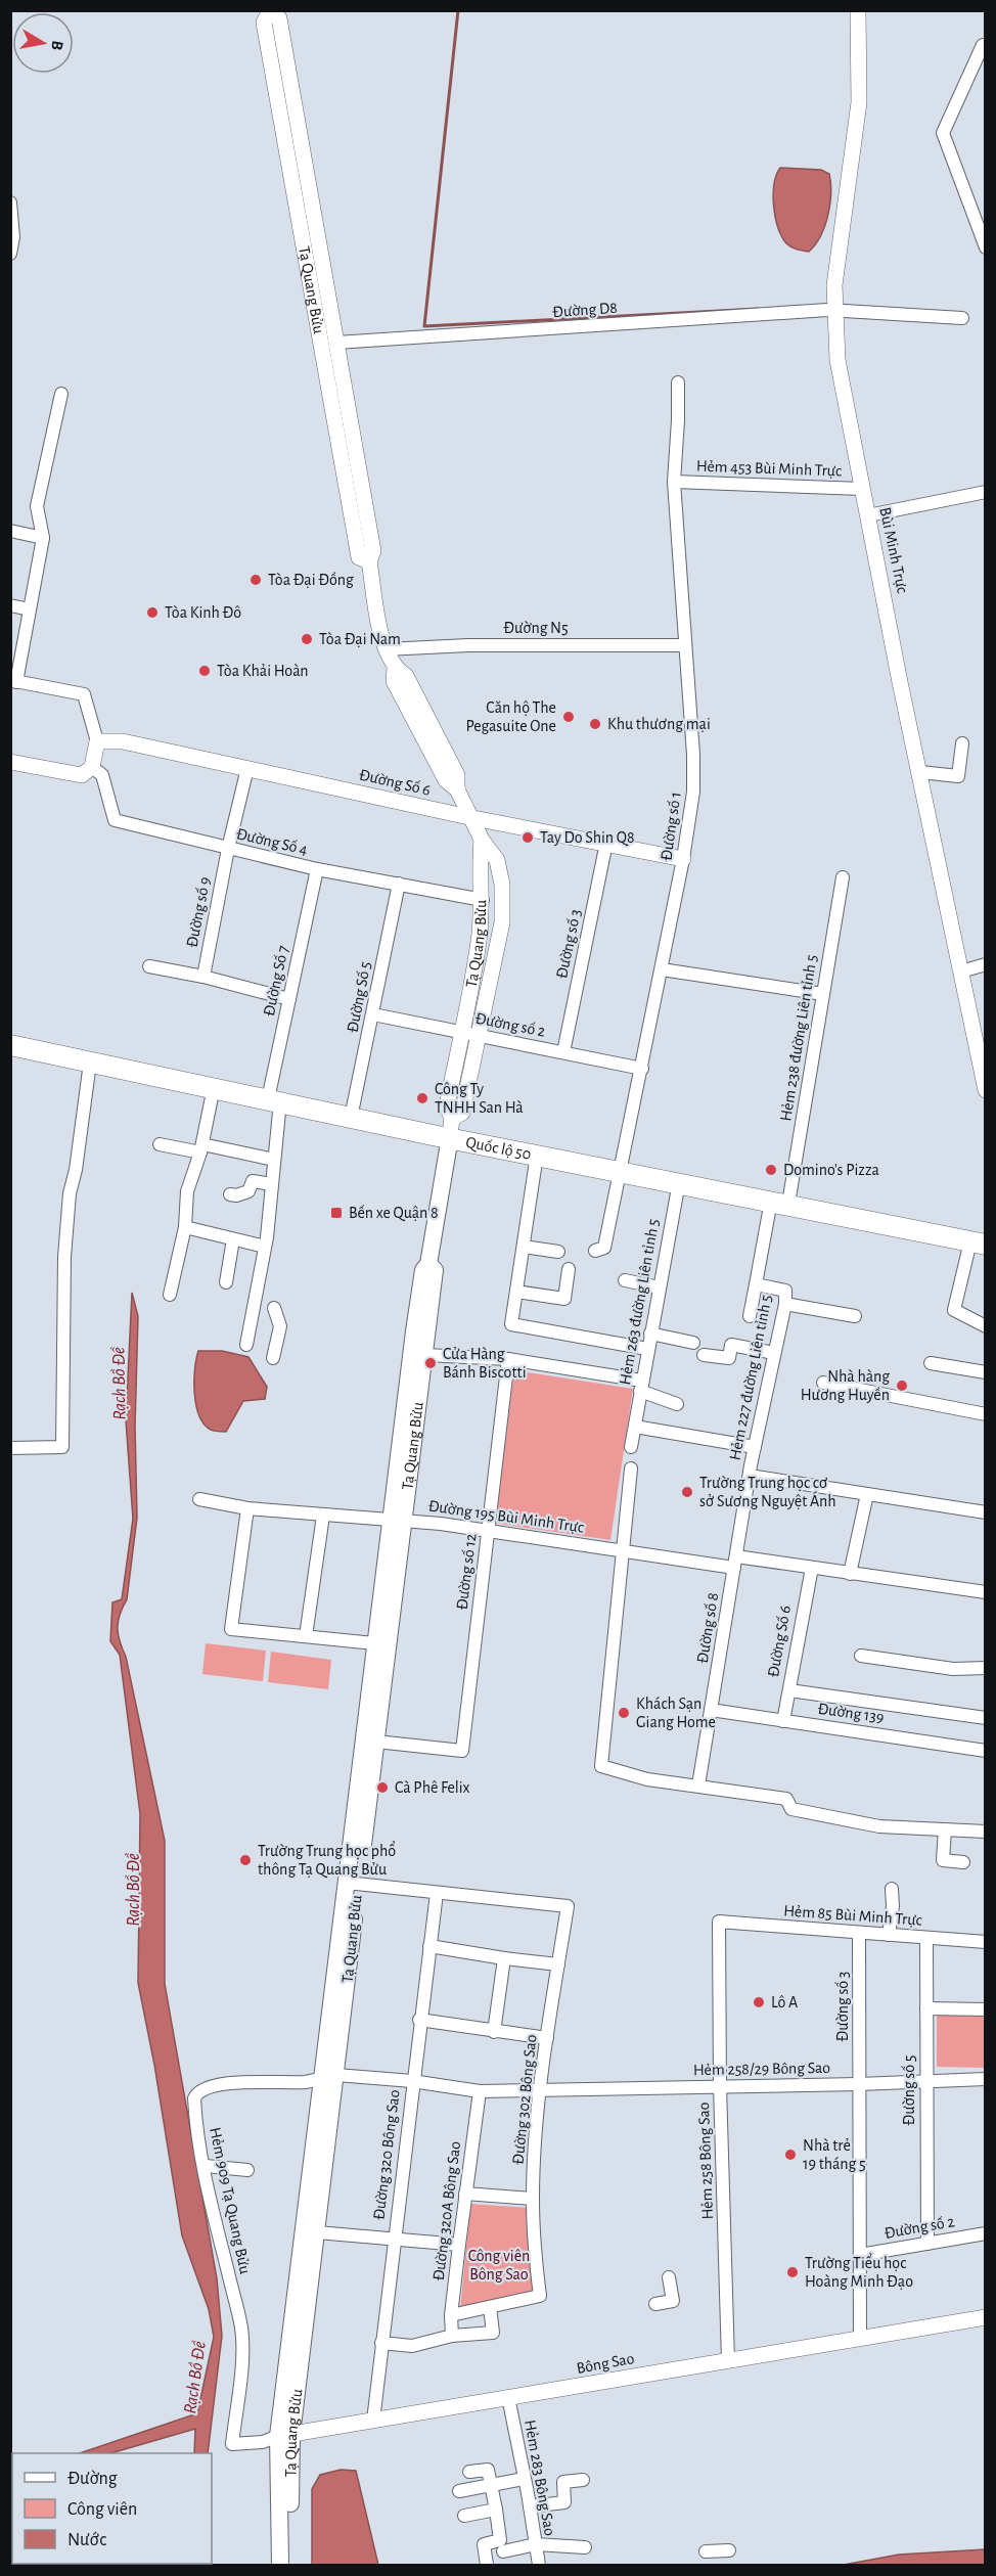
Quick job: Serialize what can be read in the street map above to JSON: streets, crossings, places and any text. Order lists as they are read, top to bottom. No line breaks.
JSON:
{"streets":{"main road":["Tạ Quang Bửu","Quốc lộ 50"],"street":["Đường D8","Hẻm 453 Bùi Minh Trực","Bùi Minh Trực","Đường N5","Đường Số 6","Đường số 1","Đường Số 4","Đường số 9","Đường số 3","Đường Số 7","Đường Số 5","Đường số 2","Hẻm 238 đường Liên tỉnh 5","Hẻm 263 đường Liên tỉnh 5","Hẻm 227 đường Liên tỉnh 5","Đường 195 Bùi Minh Trực","Đường số 12","Đường số 8","Đường 139","Hẻm 85 Bùi Minh Trực","Hẻm 258/29 Bông Sao","Đường số 5","Đường 302 Bông Sao","Đường 320 Bông Sao","Hẻm 258 Bông Sao","Hẻm 909 Tạ Quang Bửu","Đường 320A Bông Sao","Bông Sao","Hẻm 283 Bông Sao"]},"crossings":[["Tạ Quang Bửu","Đường D8"],["Tạ Quang Bửu","Đường N5"],["Tạ Quang Bửu","Đường Số 6"],["Tạ Quang Bửu","Đường Số 4"],["Tạ Quang Bửu","Đường số 2"],["Tạ Quang Bửu","Quốc lộ 50"],["Tạ Quang Bửu","Đường 195 Bùi Minh Trực"],["Tạ Quang Bửu","Đường số 12"],["Tạ Quang Bửu","Hẻm 909 Tạ Quang Bửu"],["Tạ Quang Bửu","Bông Sao"],["Đường D8","Bùi Minh Trực"],["Hẻm 453 Bùi Minh Trực","Bùi Minh Trực"],["Hẻm 453 Bùi Minh Trực","Đường số 1"],["Đường N5","Đường số 1"],["Đường Số 6","Đường số 1"],["Đường Số 6","Đường số 9"],["Đường Số 6","Đường số 3"],["Đường Số 6","Đường 195 Bùi Minh Trực"],["Đường Số 6","Đường 139"],["Đường số 1","Đường số 2"],["Đường số 1","Quốc lộ 50"],["Đường Số 4","Đường số 9"],["Đường Số 4","Đường Số 7"],["Đường Số 4","Đường Số 5"],["Đường số 3","Đường số 2"],["Đường số 3","Hẻm 85 Bùi Minh Trực"],["Đường số 3","Hẻm 258/29 Bông Sao"],["Đường số 3","Bông Sao"],["Đường Số 7","Quốc lộ 50"],["Đường Số 5","Đường số 2"],["Đường Số 5","Quốc lộ 50"],["Đường số 2","Đường số 5"],["Hẻm 238 đường Liên tỉnh 5","Quốc lộ 50"],["Hẻm 238 đường Liên tỉnh 5","Hẻm 227 đường Liên tỉnh 5"],["Quốc lộ 50","Hẻm 263 đường Liên tỉnh 5"],["Quốc lộ 50","Hẻm 227 đường Liên tỉnh 5"],["Hẻm 227 đường Liên tỉnh 5","Đường số 8"],["Đường 195 Bùi Minh Trực","Đường số 12"],["Đường 195 Bùi Minh Trực","Đường số 8"],["Đường số 8","Đường 139"],["Hẻm 85 Bùi Minh Trực","Đường số 5"],["Hẻm 85 Bùi Minh Trực","Hẻm 258 Bông Sao"],["Hẻm 258/29 Bông Sao","Đường số 5"],["Hẻm 258/29 Bông Sao","Đường 302 Bông Sao"],["Hẻm 258/29 Bông Sao","Đường 320 Bông Sao"],["Hẻm 258/29 Bông Sao","Hẻm 258 Bông Sao"],["Hẻm 258/29 Bông Sao","Hẻm 909 Tạ Quang Bửu"],["Hẻm 258/29 Bông Sao","Đường 320A Bông Sao"],["Đường 302 Bông Sao","Đường 320 Bông Sao"],["Đường 320 Bông Sao","Hẻm 909 Tạ Quang Bửu"],["Đường 320 Bông Sao","Bông Sao"],["Hẻm 258 Bông Sao","Bông Sao"],["Hẻm 909 Tạ Quang Bửu","Bông Sao"],["Bông Sao","Hẻm 283 Bông Sao"]],"water":["Rạch Bồ Đề"],"parks":["Công viên Bông Sao"],"places":{"other":["Tòa Đại Đồng","Tòa Kinh Đô","Tòa Đại Nam","Tòa Khải Hoàn","Căn hộ The Pegasuite One","Khu thương mại","Tay Do Shin Q8","Công Ty TNHH San Hà","Domino's Pizza","Cửa Hàng Bánh Biscotti","Nhà hàng Hương Huyền","Trường Trung học cơ sở Sương Nguyệt Ánh","Khách Sạn Giang Home","Cà Phê Felix","Trường Trung học phổ thông Tạ Quang Bửu","Lô A","Nhà trẻ 19 tháng 5","Trường Tiểu học Hoàng Minh Đạo"],"transit":["Bến xe Quận 8"]},"legend":["Đường","Công viên","Nước"],"north":"right"}
